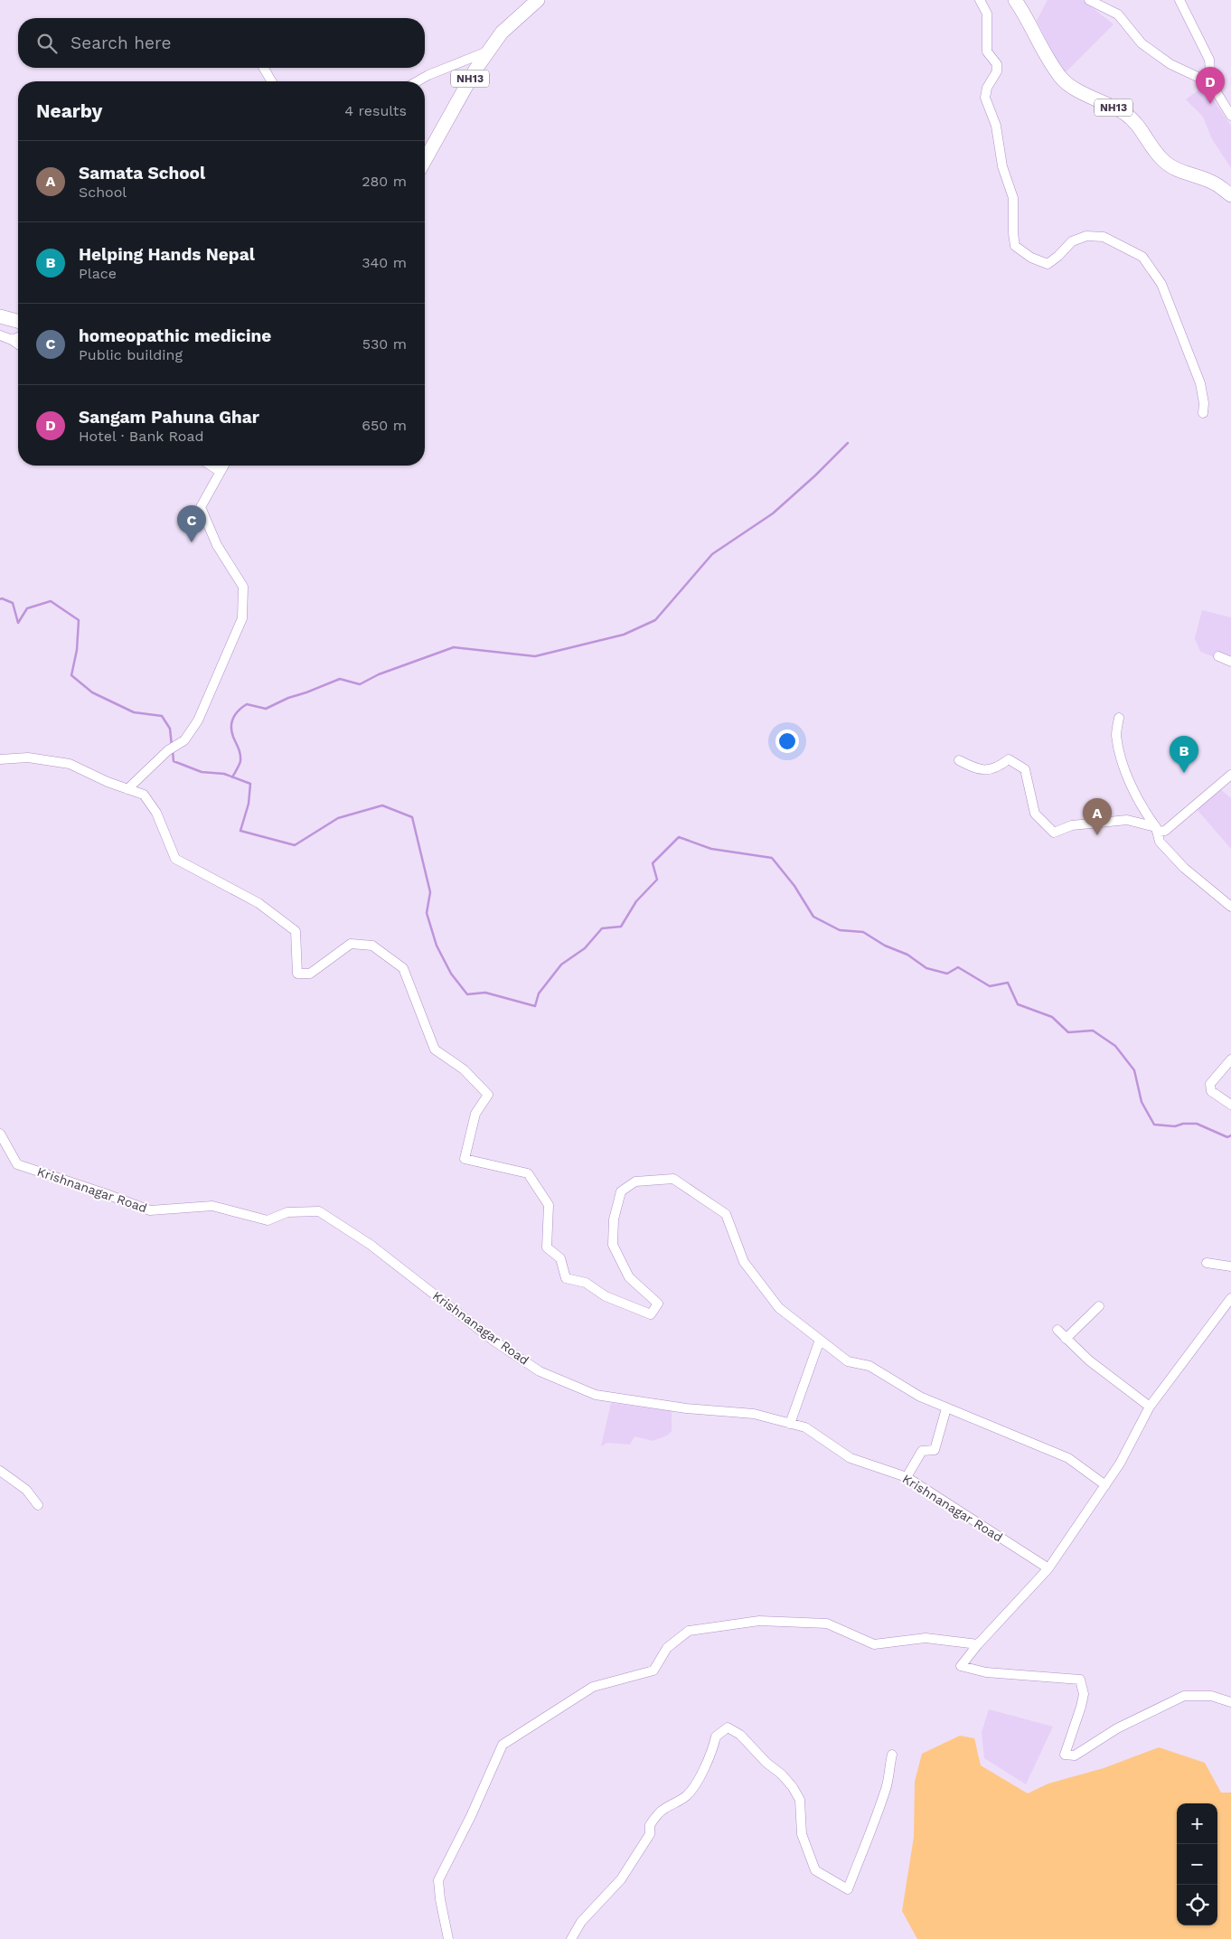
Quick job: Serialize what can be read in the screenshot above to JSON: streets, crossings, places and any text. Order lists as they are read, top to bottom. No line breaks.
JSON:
{"streets":{"highway":["NH13"],"street":["Krishnanagar Road"]},"page":{"search":"Search here","pins":["D","C","B","A"],"heading":["Nearby","4 results"],"list":[{"mark":"A","name":"Samata School","note":"School","value":"280 m"},{"mark":"B","name":"Helping Hands Nepal","note":"Place","value":"340 m"},{"mark":"C","name":"homeopathic medicine","note":"Public building","value":"530 m"},{"mark":"D","name":"Sangam Pahuna Ghar","note":"Hotel · Bank Road","value":"650 m"}],"map_buttons":["+","−"]}}
